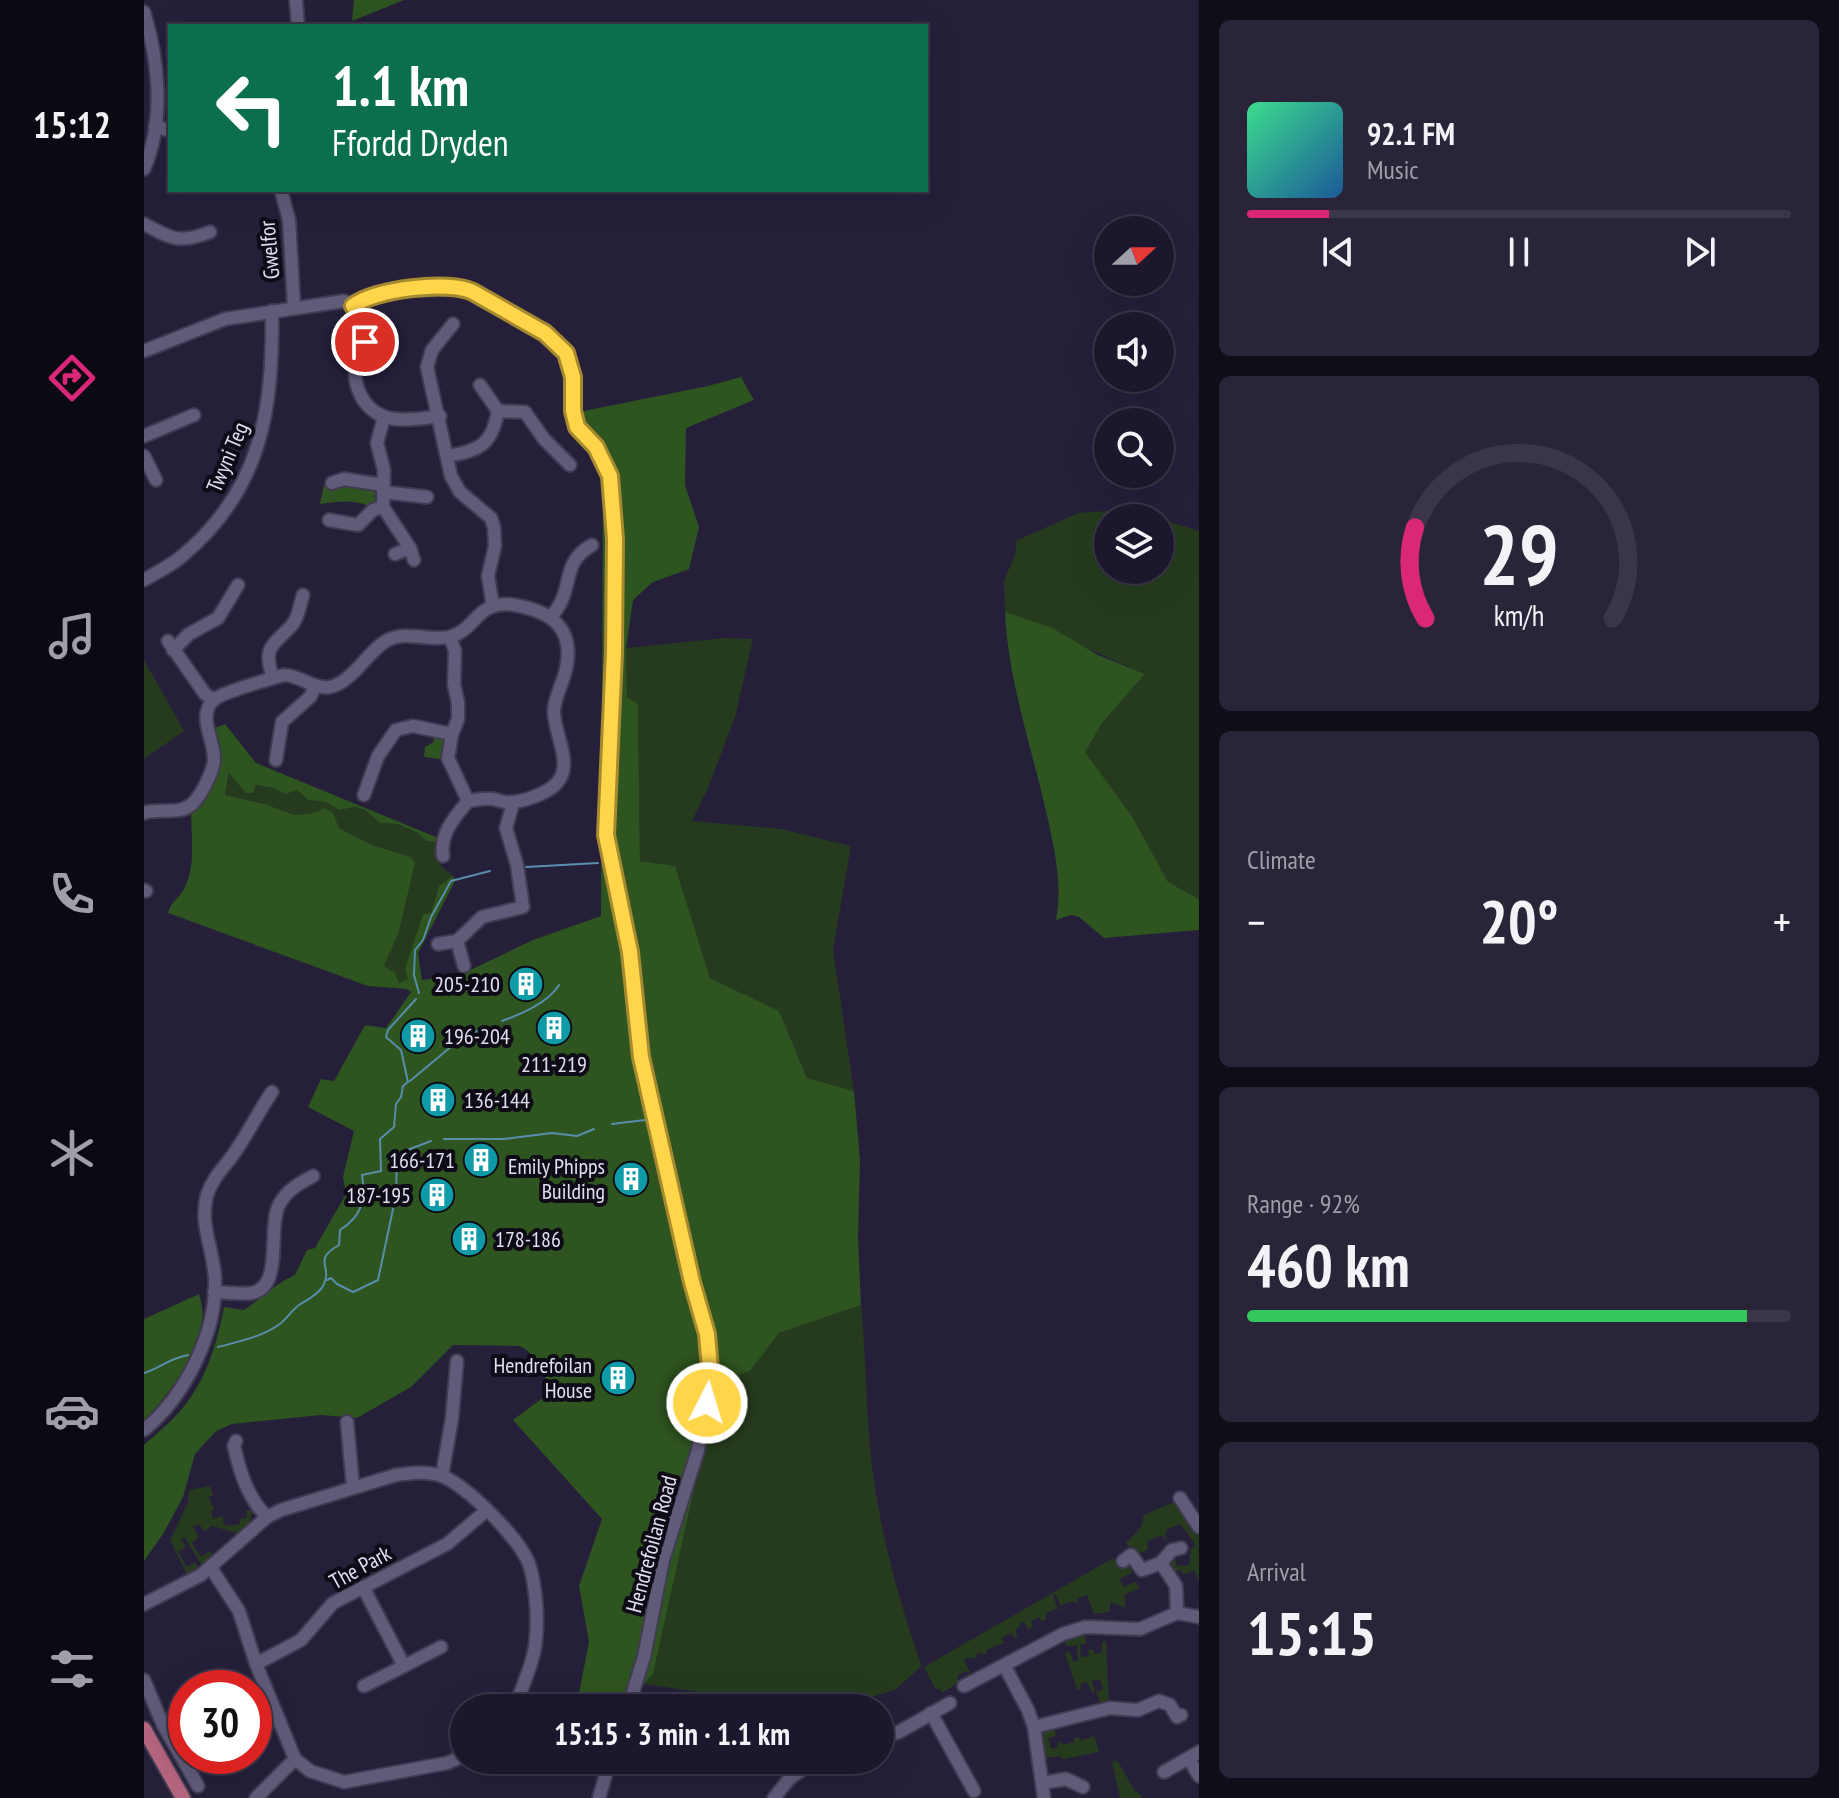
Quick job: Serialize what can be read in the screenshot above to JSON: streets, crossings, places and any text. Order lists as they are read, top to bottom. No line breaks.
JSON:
{"streets":{"street":["Gwelfor","Twyni Teg","Hendrefoilan Road","The Park"]},"crossings":[["Gwelfor","Hendrefoilan Road"],["Twyni Teg","Hendrefoilan Road"]],"places":{"building":["205-210","211-219","196-204","136-144","166-171","Emily Phipps Building","187-195","178-186","Hendrefoilan House"]},"north":"right","page":{"tabs":"15:12","turn":["1.1 km","Ffordd Dryden"],"song":["92.1 FM","Music"],"tile":["Climate",["Range · 92%","460 km"],["Arrival","15:15"]],"heat":["−","20°","+"],"limit":"30","trip":"15:15 · 3 min · 1.1 km","gauge":["29","km/h"]}}
